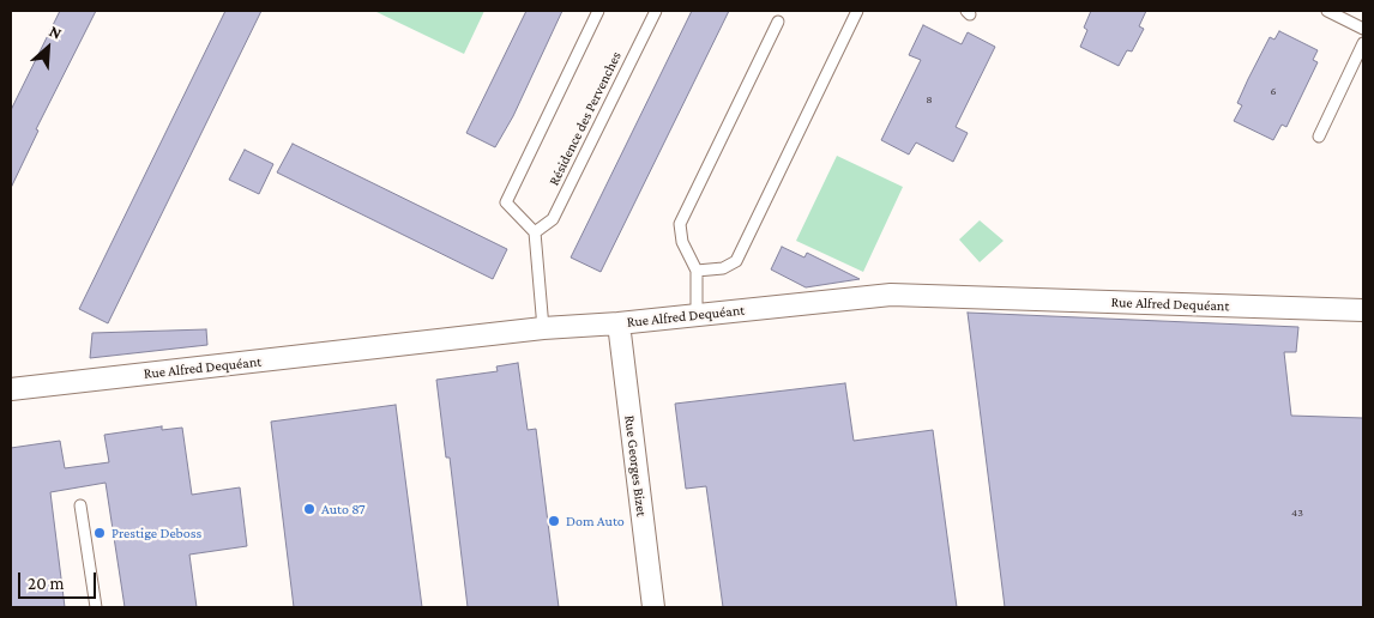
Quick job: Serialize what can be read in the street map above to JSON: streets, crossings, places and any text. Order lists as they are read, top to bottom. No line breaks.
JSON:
{"streets":{"street":["Rue Alfred Dequéant","Rue Georges Bizet"],"lane":["Résidence des Pervenches"]},"crossings":[["Rue Alfred Dequéant","Rue Georges Bizet"]],"places":["Auto 87","Dom Auto","Prestige Deboss"],"house_numbers":["6","8","43"],"scale_bar":"20 m","north":"top right"}
